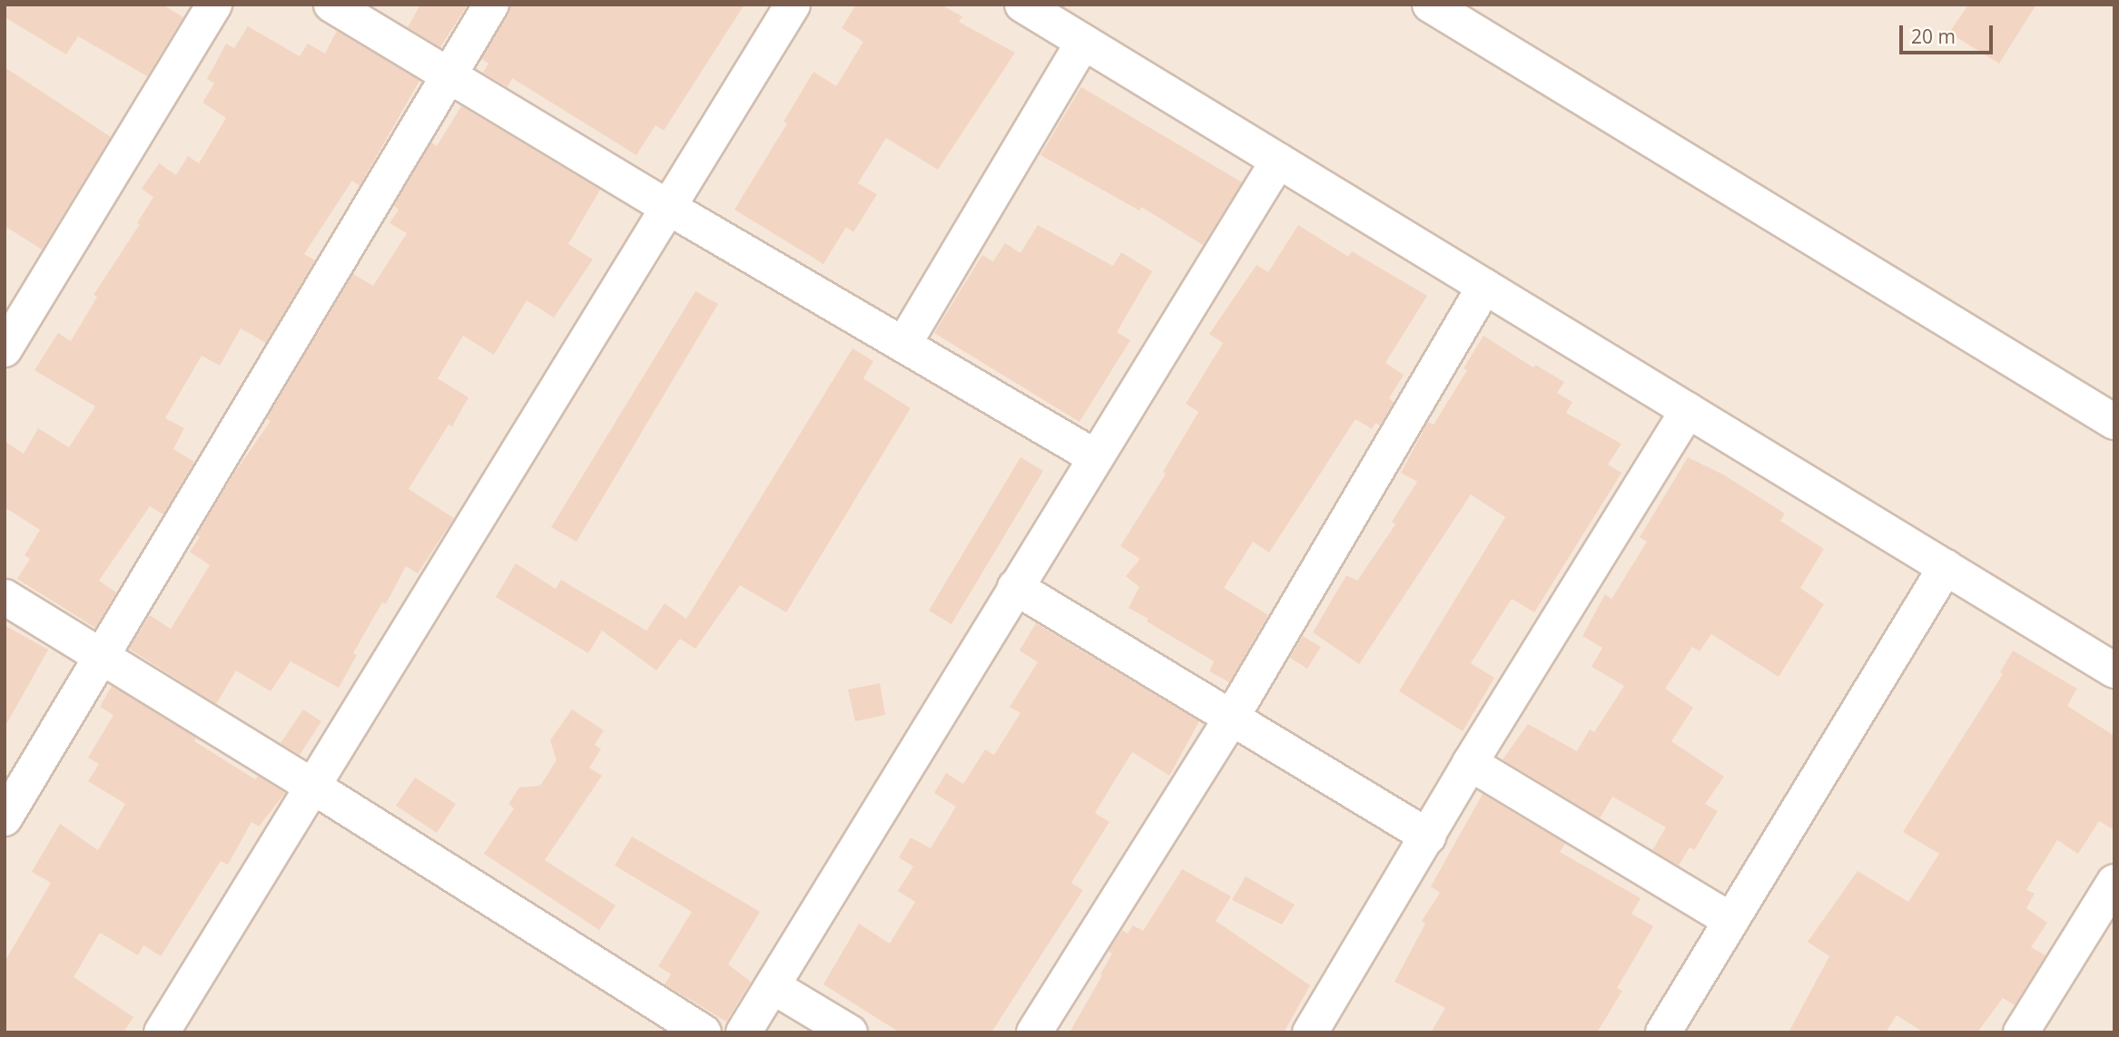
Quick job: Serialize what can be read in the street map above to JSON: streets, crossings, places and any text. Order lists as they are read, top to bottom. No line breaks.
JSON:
{"scale_bar":"20 m"}
